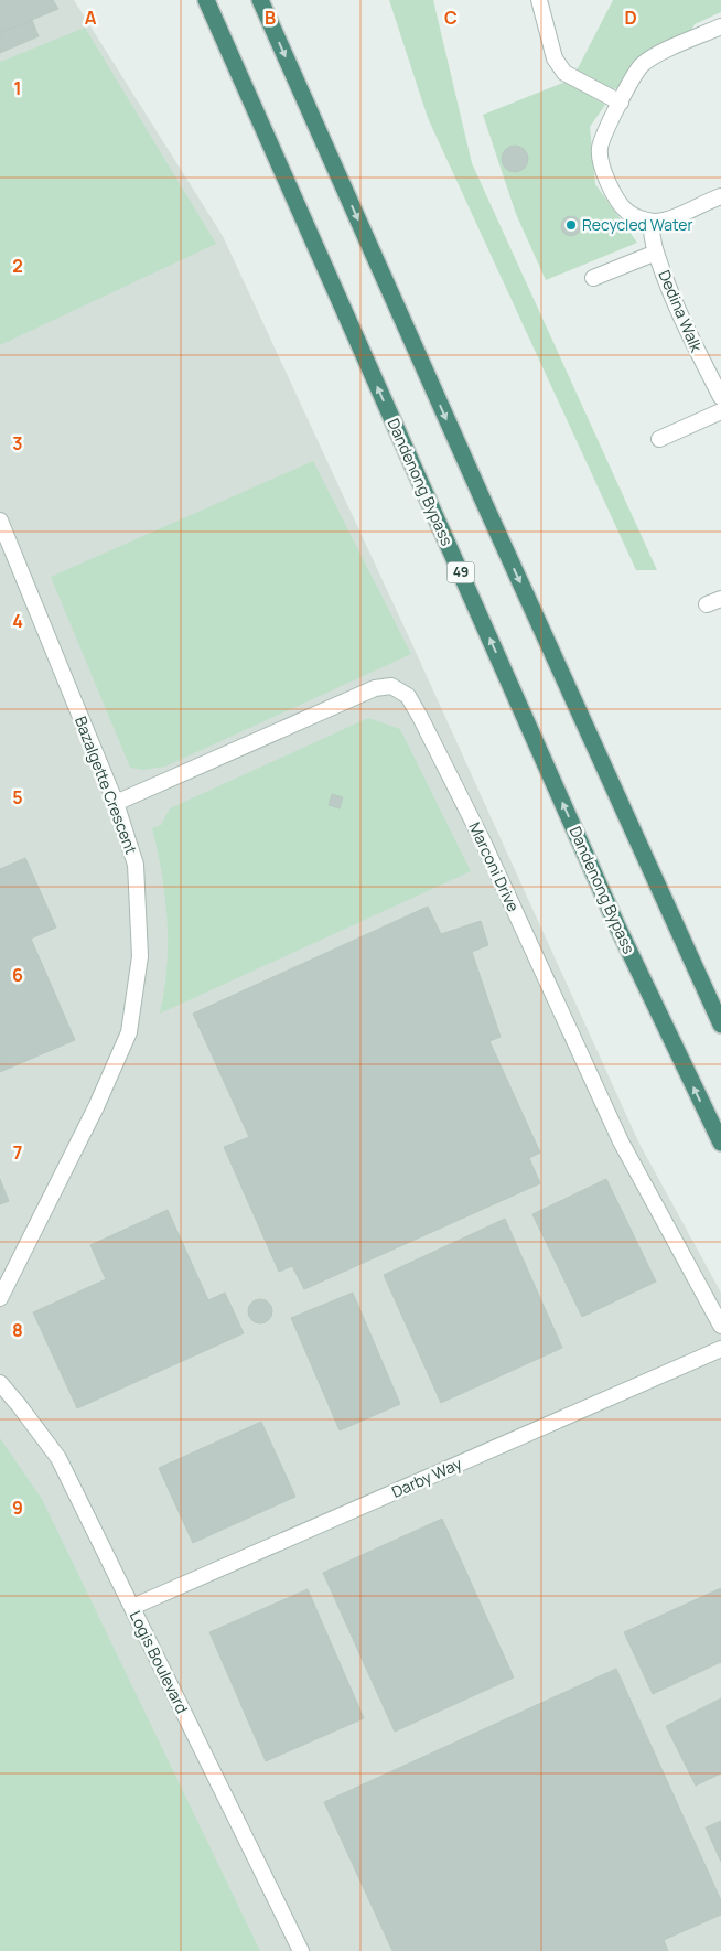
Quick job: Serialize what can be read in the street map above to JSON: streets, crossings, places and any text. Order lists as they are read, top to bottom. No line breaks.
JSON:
{"streets":{"highway":["Dandenong Bypass","49"],"street":["Dedina Walk","Bazalgette Crescent","Marconi Drive","Darby Way","Logis Boulevard"]},"crossings":[["Bazalgette Crescent","Marconi Drive"],["Darby Way","Logis Boulevard"]],"places":["Recycled Water"],"grid":{"columns":["A","B","C","D"],"rows":["1","2","3","4","5","6","7","8","9"]}}
